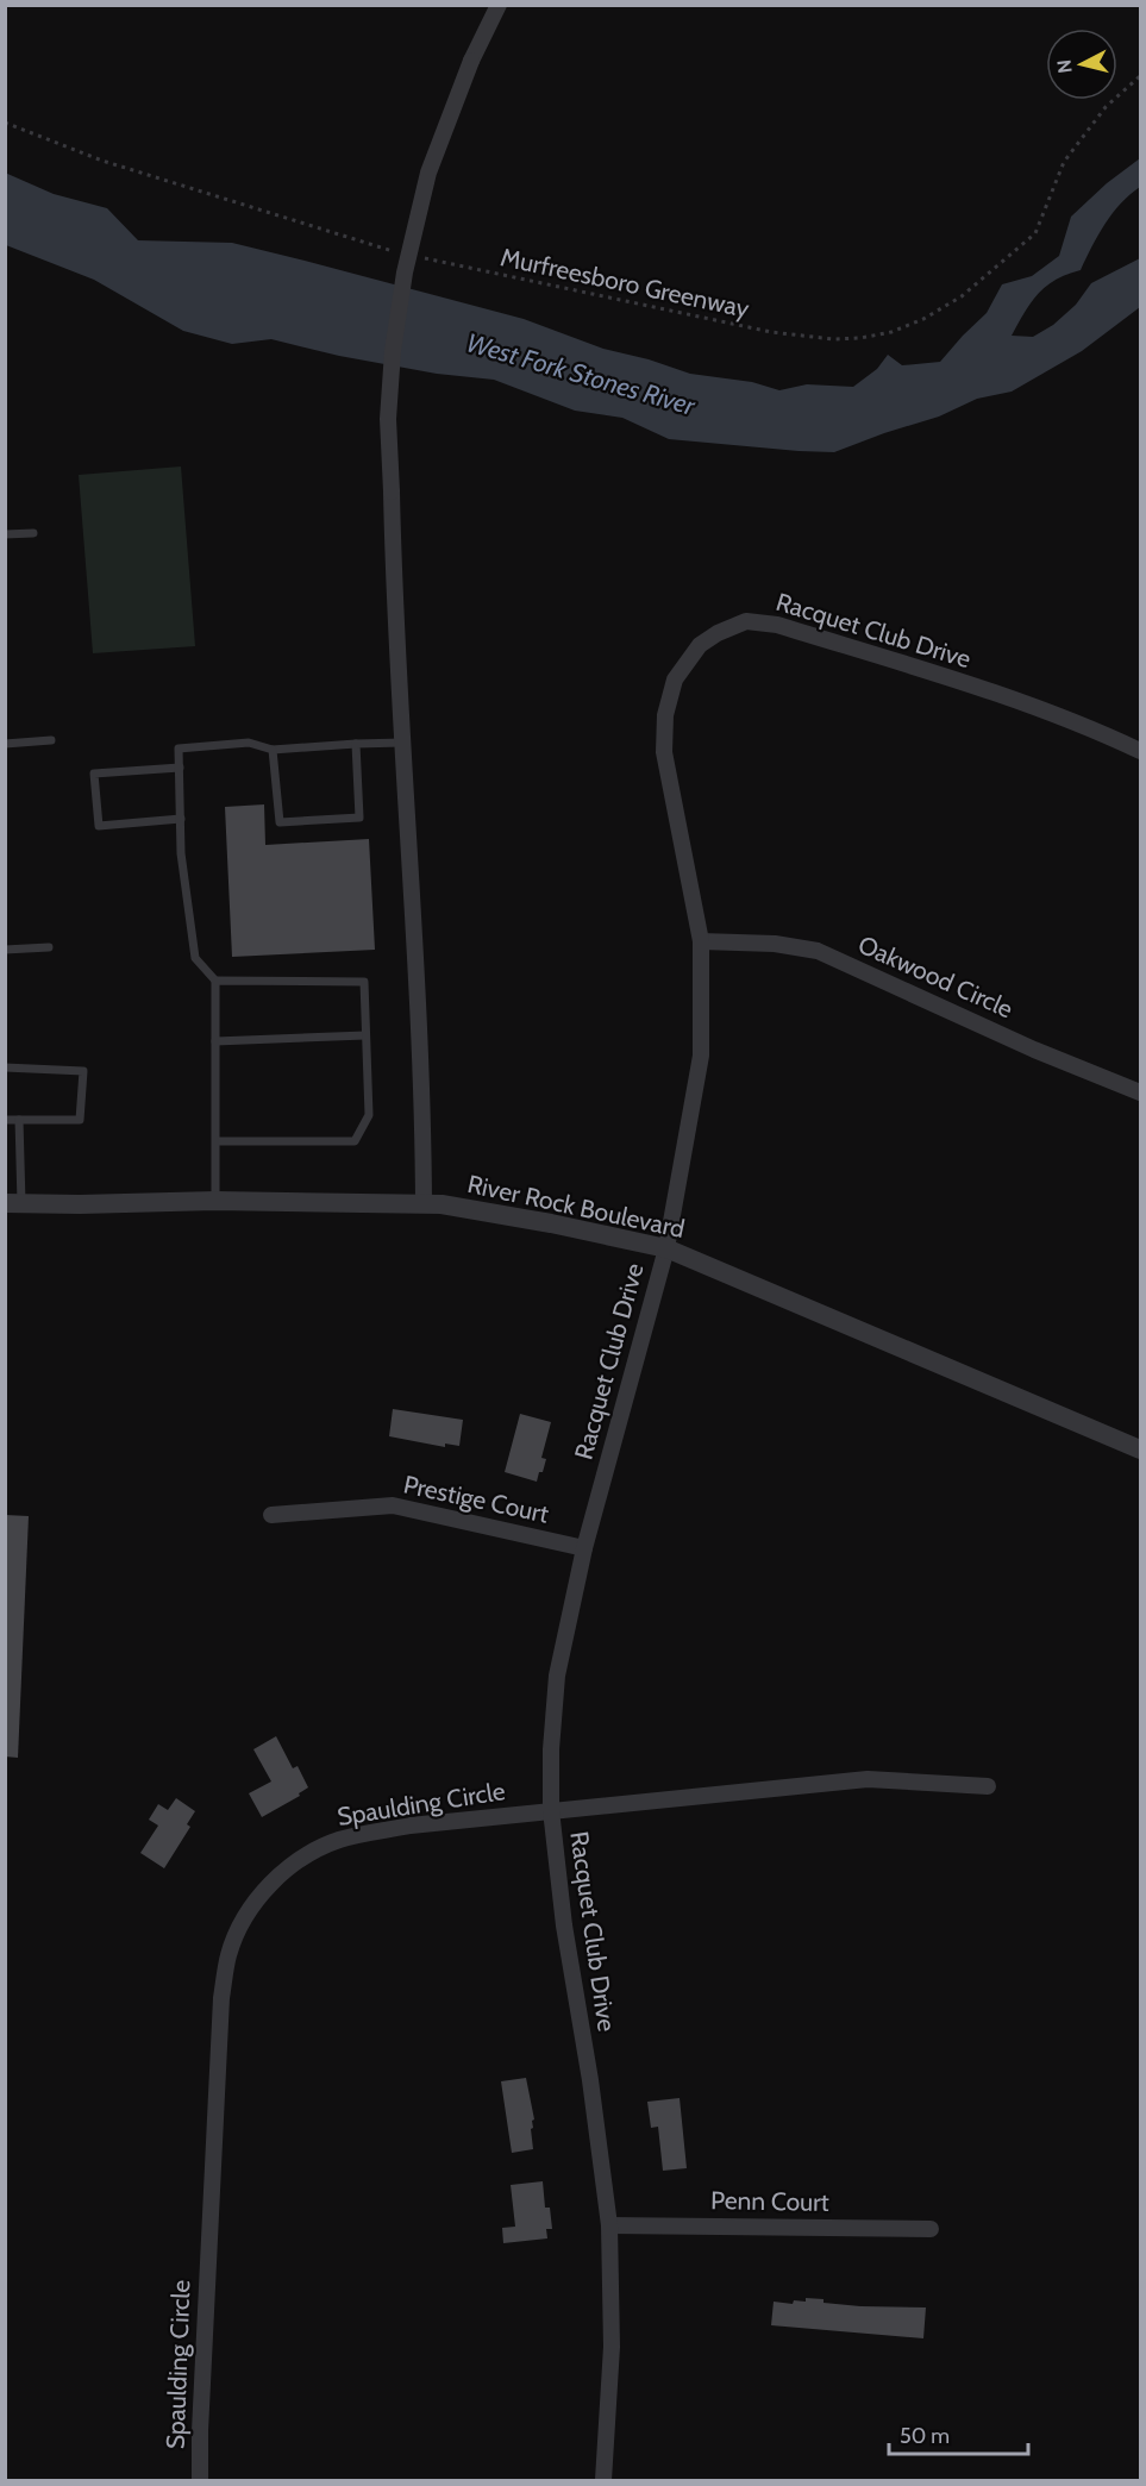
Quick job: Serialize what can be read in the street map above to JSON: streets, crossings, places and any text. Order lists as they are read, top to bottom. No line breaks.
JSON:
{"streets":{"street":["Racquet Club Drive","Oakwood Circle","River Rock Boulevard","Prestige Court","Spaulding Circle","Penn Court"],"path":["Murfreesboro Greenway"]},"crossings":[["Racquet Club Drive","Oakwood Circle"],["Racquet Club Drive","River Rock Boulevard"],["Racquet Club Drive","Prestige Court"],["Racquet Club Drive","Spaulding Circle"],["Racquet Club Drive","Penn Court"]],"water":["West Fork Stones River"],"scale_bar":"50 m","north":"left"}
